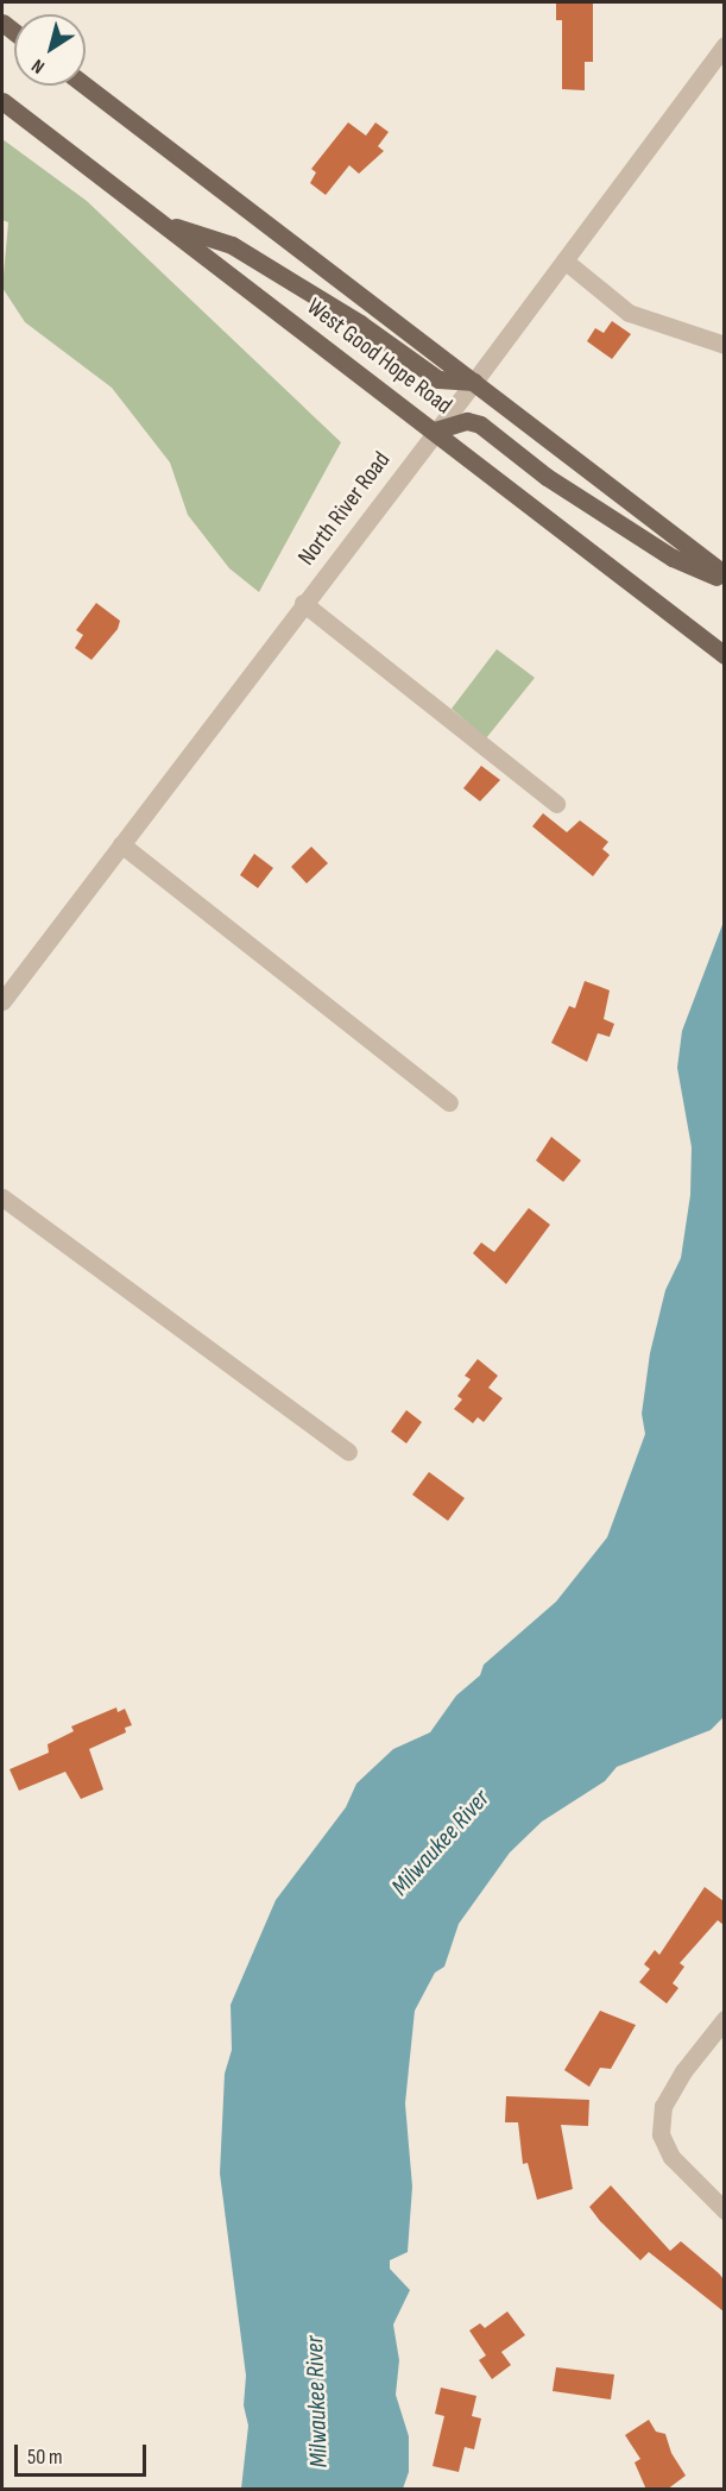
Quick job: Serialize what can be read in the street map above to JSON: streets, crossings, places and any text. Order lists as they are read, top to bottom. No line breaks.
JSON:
{"streets":{"main road":["West Good Hope Road"],"street":["North River Road"]},"crossings":[["West Good Hope Road","North River Road"]],"water":["Milwaukee River"],"scale_bar":"50 m","north":"bottom left"}
